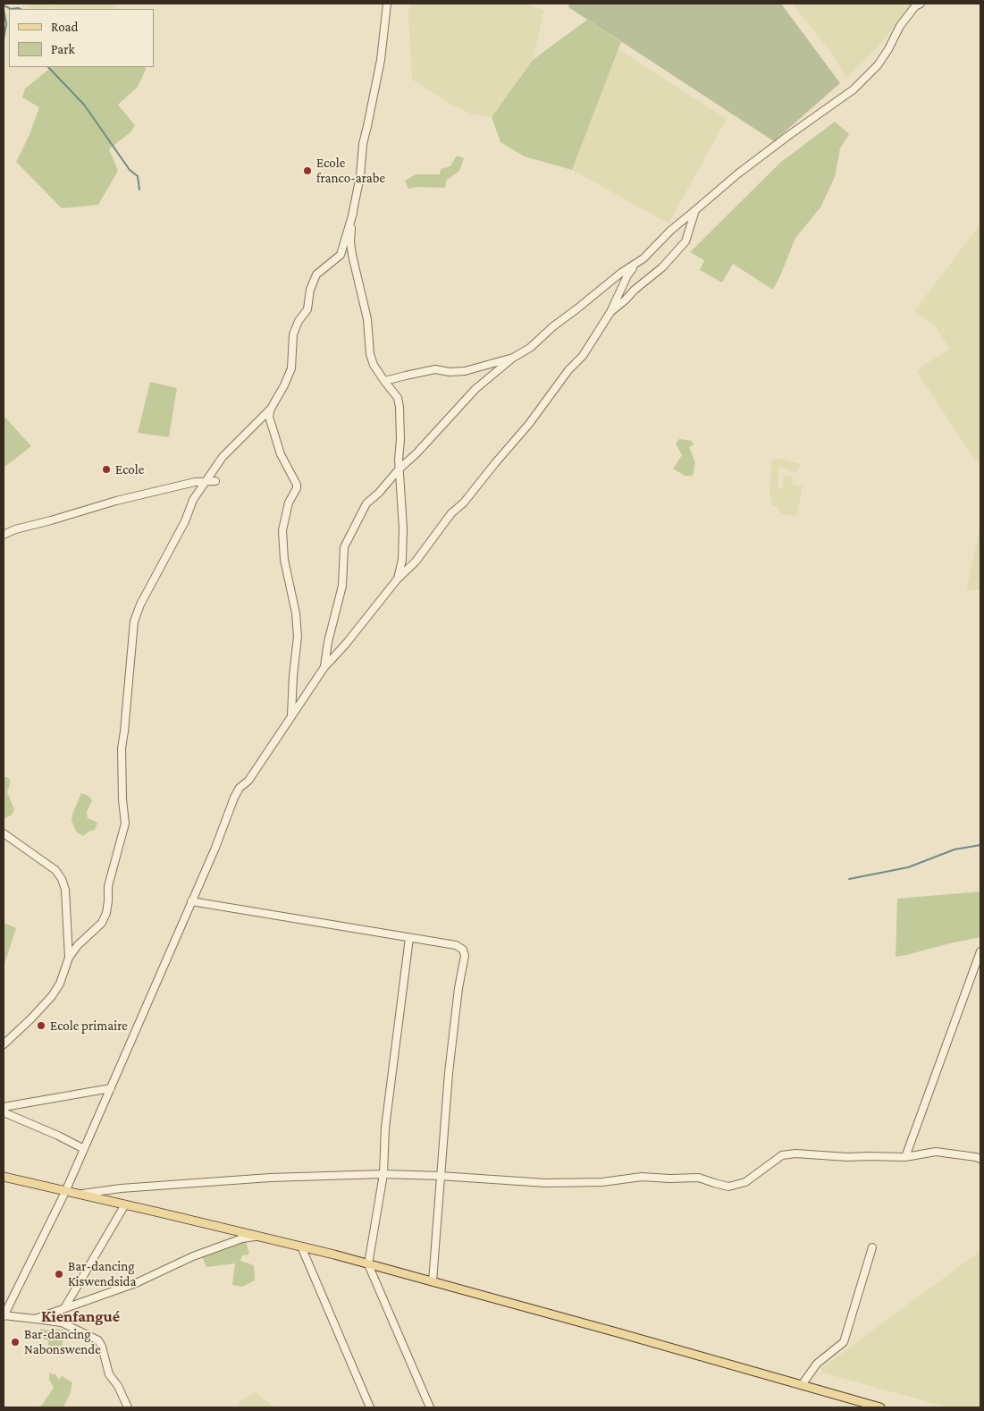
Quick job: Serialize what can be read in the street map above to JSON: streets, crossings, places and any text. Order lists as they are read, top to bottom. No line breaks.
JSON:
{"districts":["Kienfangué"],"places":["Ecole franco-arabe","Ecole","Ecole primaire","Bar-dancing Kiswendsida","Bar-dancing Nabonswende"],"legend":["Road","Park"]}
